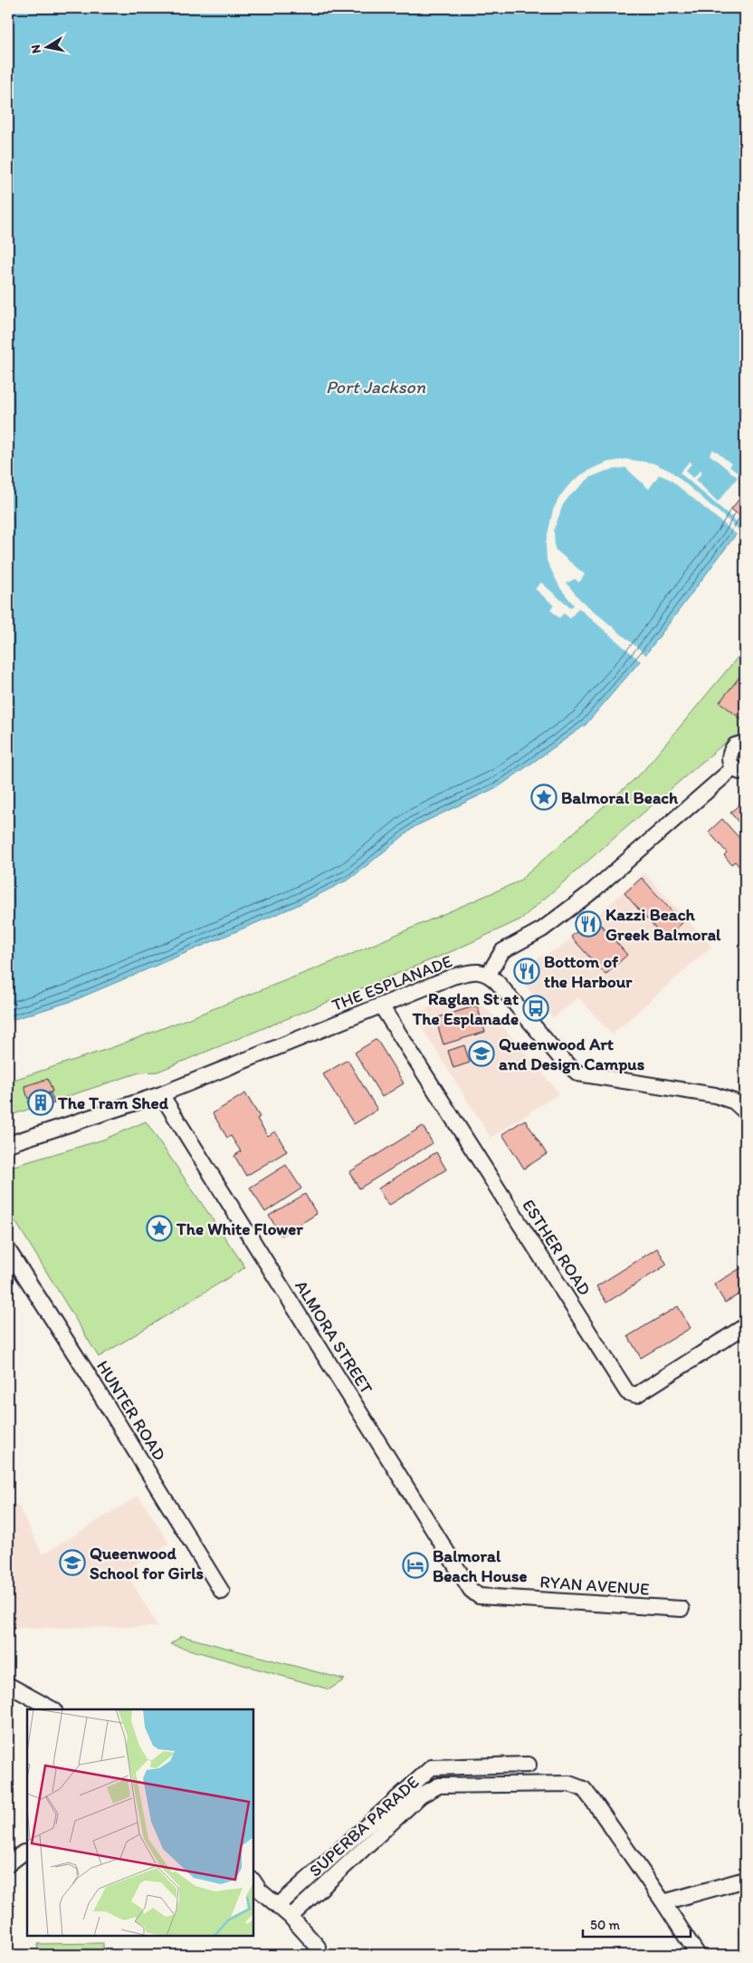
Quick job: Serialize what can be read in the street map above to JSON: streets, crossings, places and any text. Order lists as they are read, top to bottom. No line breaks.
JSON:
{"streets":{"street":["THE ESPLANADE","ESTHER ROAD","ALMORA STREET","HUNTER ROAD","RYAN AVENUE","SUPERBA PARADE"]},"crossings":[["THE ESPLANADE","ESTHER ROAD"],["THE ESPLANADE","ALMORA STREET"],["ALMORA STREET","RYAN AVENUE"]],"water":["Port Jackson"],"places":{"place":["Balmoral Beach","The White Flower"],"restaurant":["Kazzi Beach Greek Balmoral","Bottom of the Harbour"],"bus stop":["Raglan St at The Esplanade"],"school or university":["Queenwood Art and Design Campus","Queenwood School for Girls"],"building":["The Tram Shed"],"hotel":["Balmoral Beach House"]},"scale_bar":"50 m","north":"left"}
